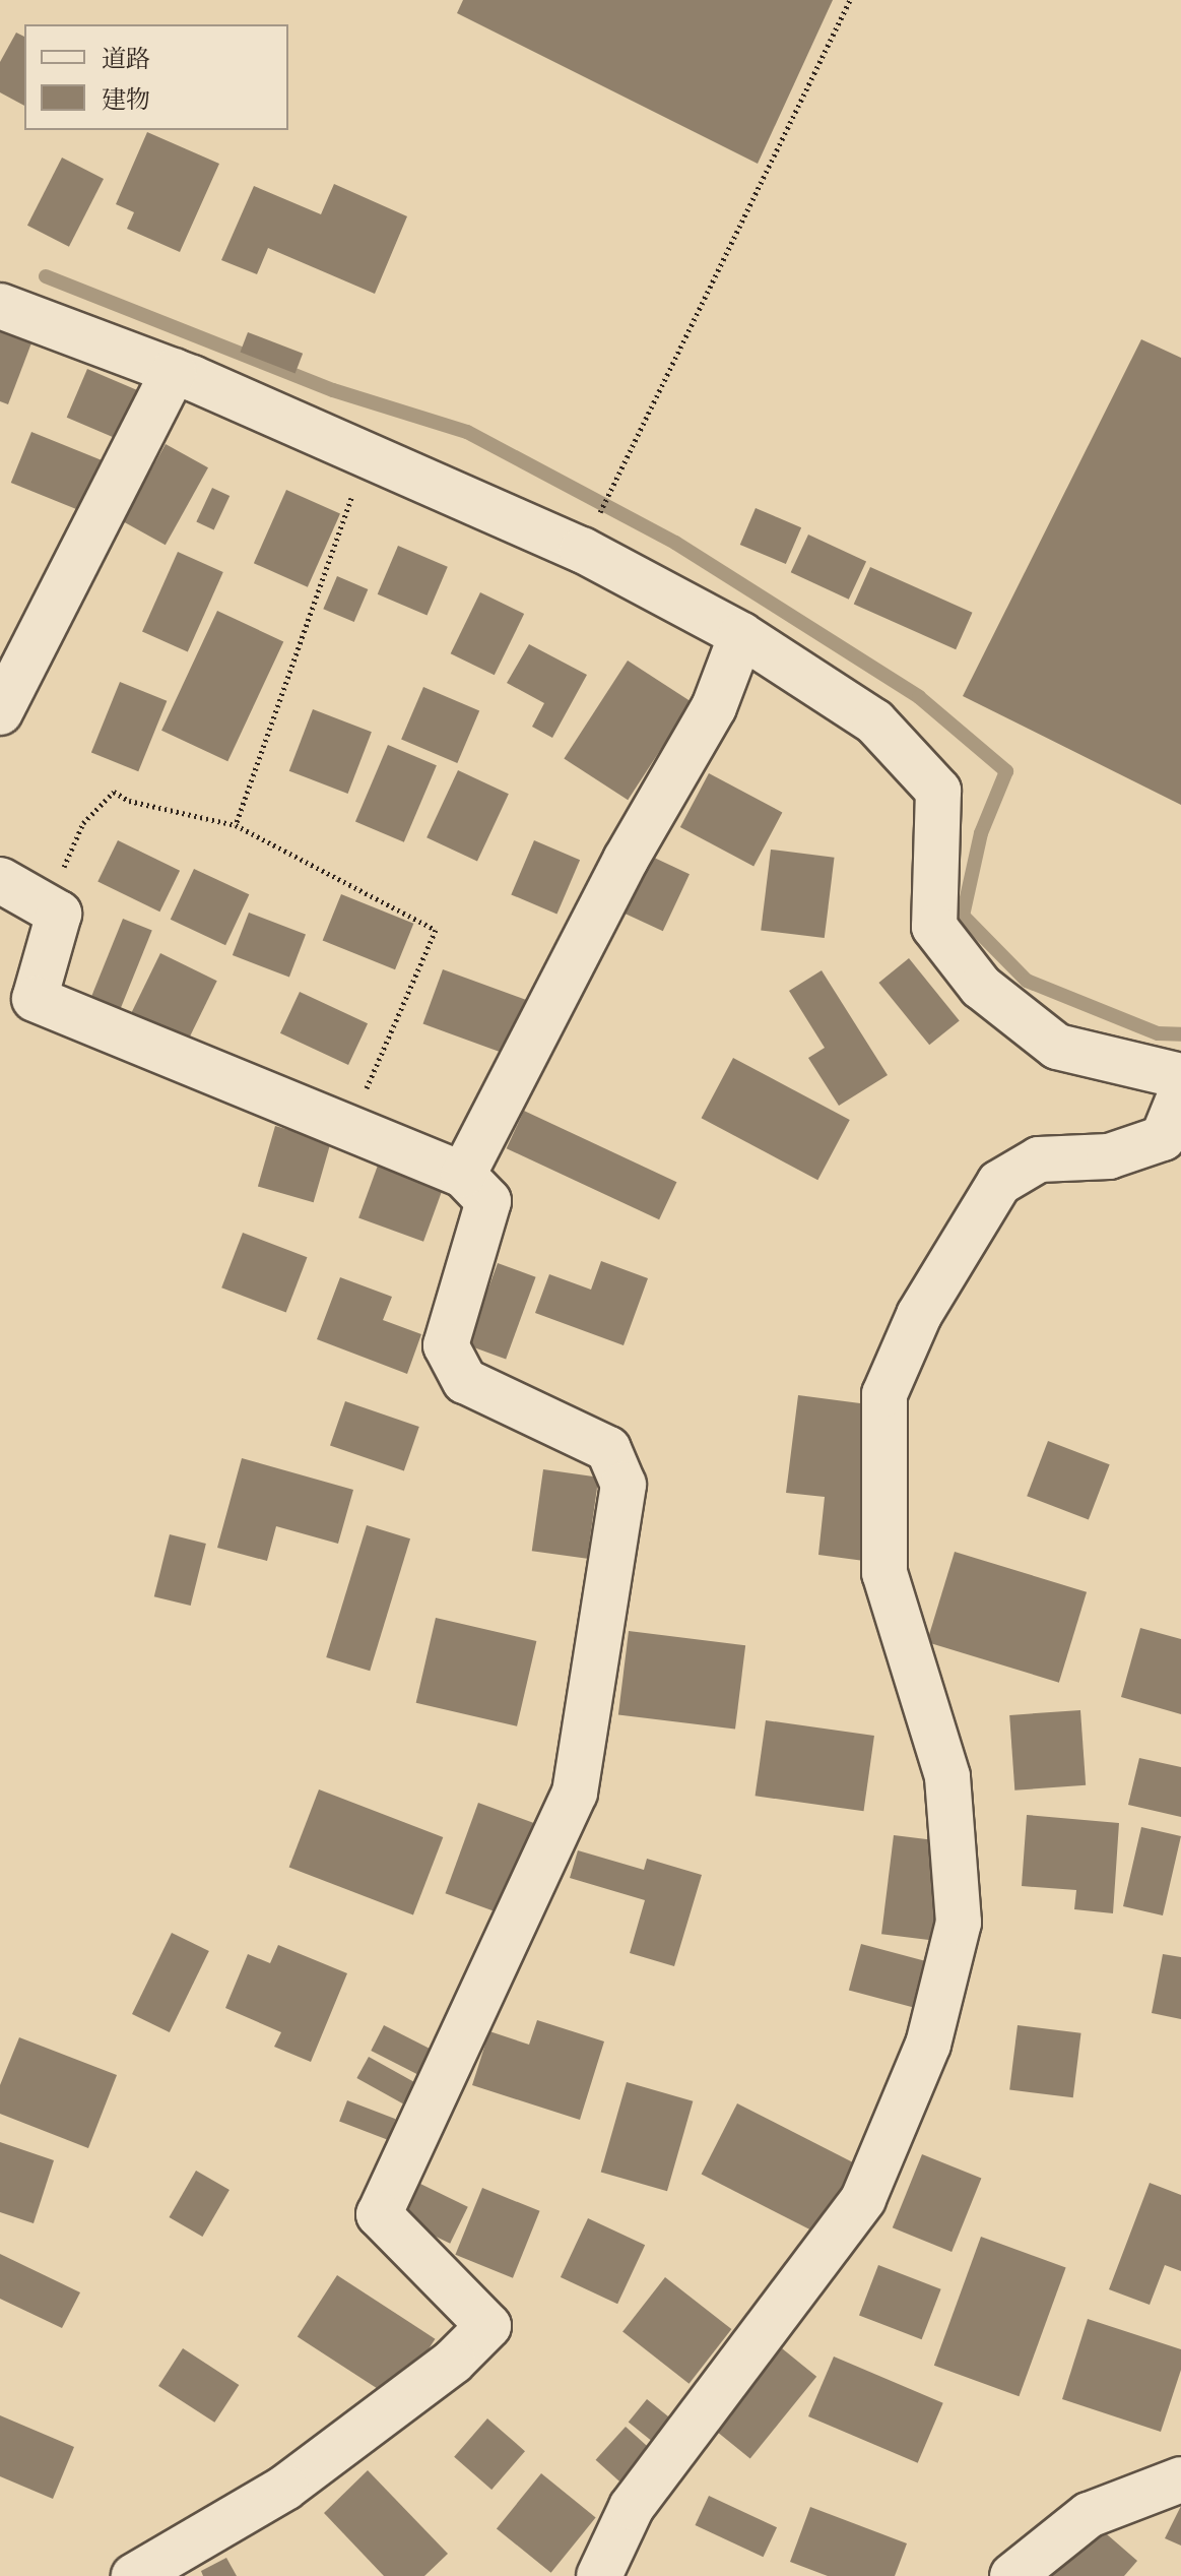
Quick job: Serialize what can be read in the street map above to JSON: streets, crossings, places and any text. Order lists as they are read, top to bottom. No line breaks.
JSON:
{"legend":["道路","建物"]}
